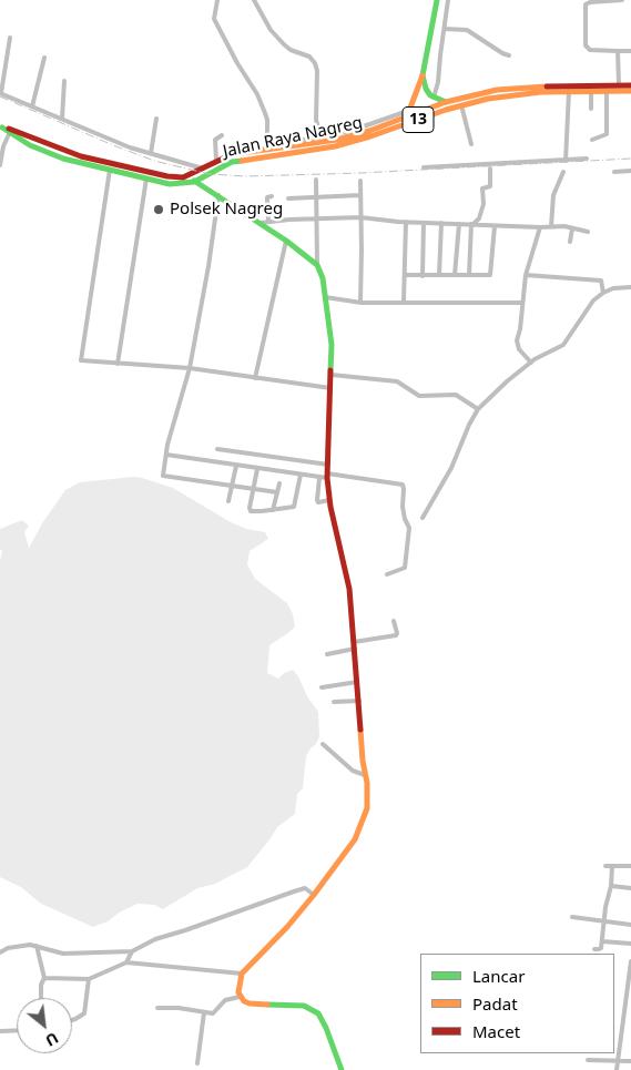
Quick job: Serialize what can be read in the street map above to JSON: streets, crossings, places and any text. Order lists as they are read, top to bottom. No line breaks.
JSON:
{"streets":{"main road":["13","Jalan Raya Nagreg"]},"crossings":[["13","Jalan Raya Nagreg"]],"places":["Polsek Nagreg"],"legend":["Lancar","Padat","Macet"],"north":"bottom right"}
